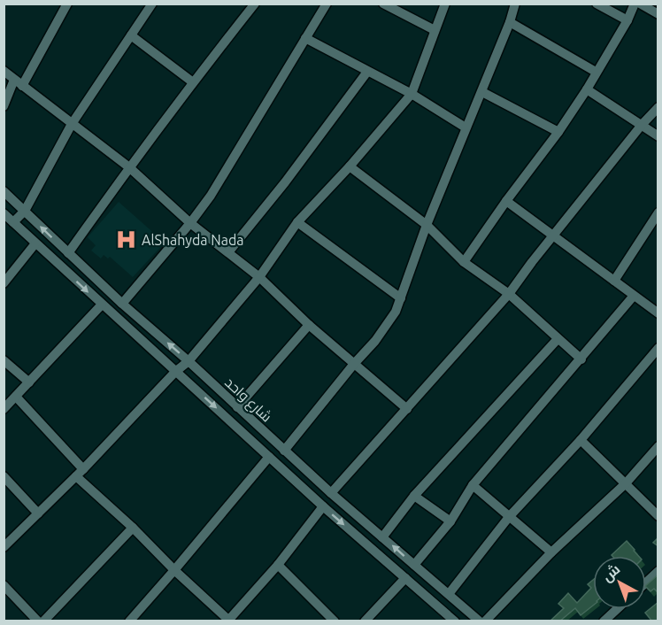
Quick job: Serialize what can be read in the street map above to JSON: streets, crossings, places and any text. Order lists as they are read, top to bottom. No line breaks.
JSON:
{"streets":{"street":["شارع واحد"]},"places":{"hospital":["AlShahyda Nada"]},"north":"top left"}
